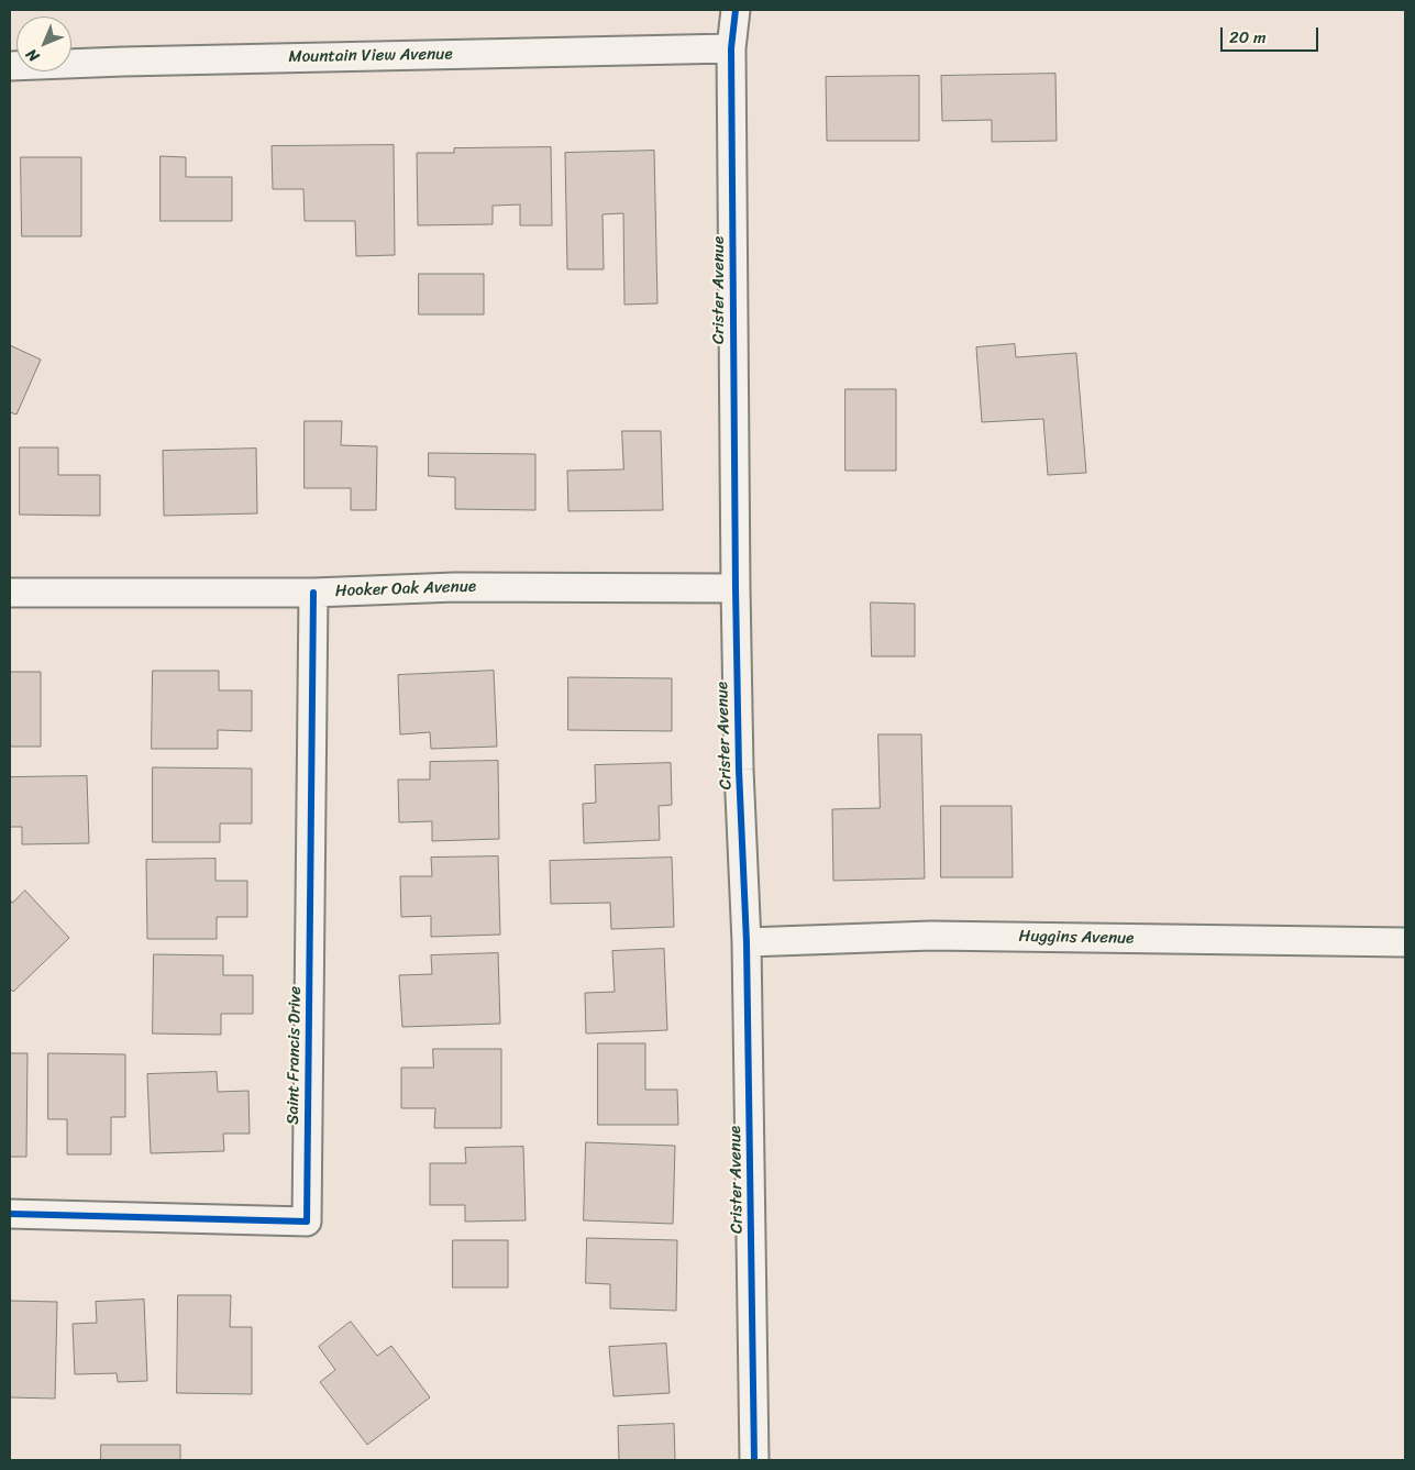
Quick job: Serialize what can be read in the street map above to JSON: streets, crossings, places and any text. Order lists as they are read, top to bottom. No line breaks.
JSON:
{"streets":{"street":["Mountain View Avenue","Crister Avenue","Hooker Oak Avenue","Huggins Avenue","Saint Francis Drive"]},"crossings":[["Mountain View Avenue","Crister Avenue"],["Crister Avenue","Hooker Oak Avenue"],["Crister Avenue","Huggins Avenue"],["Hooker Oak Avenue","Saint Francis Drive"]],"scale_bar":"20 m","north":"bottom left"}
